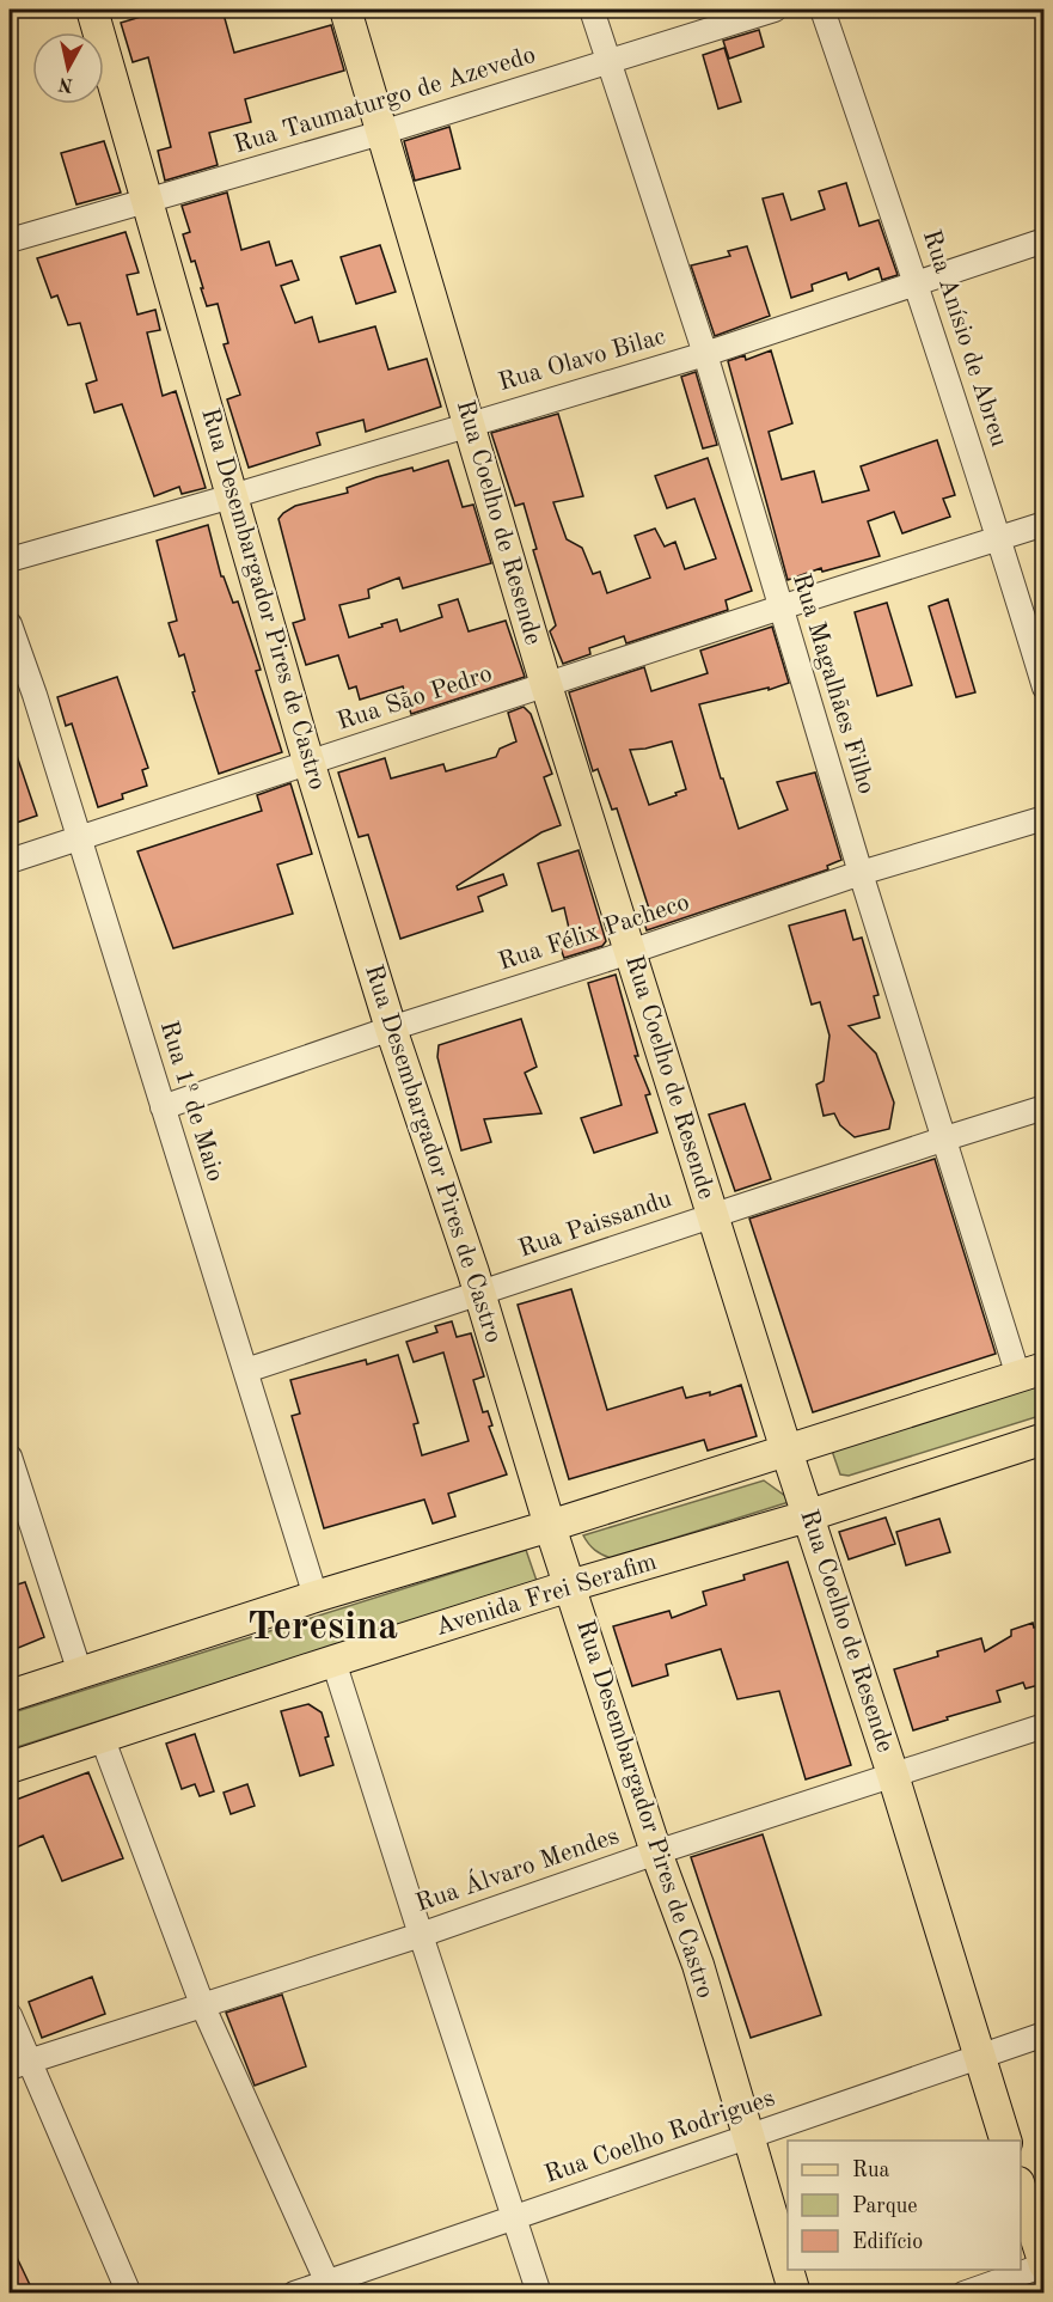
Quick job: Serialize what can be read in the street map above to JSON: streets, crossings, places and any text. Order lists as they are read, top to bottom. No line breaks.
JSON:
{"streets":{"main road":["Rua Coelho de Resende","Rua Desembargador Pires de Castro","Avenida Frei Serafim"],"street":["Rua Taumaturgo de Azevedo","Rua Anísio de Abreu","Rua Olavo Bilac","Rua Magalhães Filho","Rua São Pedro","Rua Félix Pacheco","Rua 1º de Maio","Rua Paissandu","Rua Álvaro Mendes","Rua Coelho Rodrigues"]},"crossings":[["Rua Taumaturgo de Azevedo","Rua Coelho de Resende"],["Rua Taumaturgo de Azevedo","Rua Desembargador Pires de Castro"],["Rua Taumaturgo de Azevedo","Rua Magalhães Filho"],["Rua Anísio de Abreu","Rua Olavo Bilac"],["Rua Anísio de Abreu","Rua São Pedro"],["Rua Olavo Bilac","Rua Coelho de Resende"],["Rua Olavo Bilac","Rua Desembargador Pires de Castro"],["Rua Olavo Bilac","Rua Magalhães Filho"],["Rua Coelho de Resende","Rua São Pedro"],["Rua Coelho de Resende","Rua Félix Pacheco"],["Rua Coelho de Resende","Rua Paissandu"],["Rua Coelho de Resende","Avenida Frei Serafim"],["Rua Coelho de Resende","Rua Álvaro Mendes"],["Rua Coelho de Resende","Rua Coelho Rodrigues"],["Rua Desembargador Pires de Castro","Rua São Pedro"],["Rua Desembargador Pires de Castro","Rua Félix Pacheco"],["Rua Desembargador Pires de Castro","Rua Paissandu"],["Rua Desembargador Pires de Castro","Avenida Frei Serafim"],["Rua Desembargador Pires de Castro","Rua Álvaro Mendes"],["Rua Desembargador Pires de Castro","Rua Coelho Rodrigues"],["Rua Magalhães Filho","Rua São Pedro"],["Rua Magalhães Filho","Rua Félix Pacheco"],["Rua Magalhães Filho","Rua Paissandu"],["Rua São Pedro","Rua 1º de Maio"],["Rua Félix Pacheco","Rua 1º de Maio"],["Rua 1º de Maio","Rua Paissandu"]],"districts":["Teresina"],"legend":["Rua","Parque","Edifício"],"north":"bottom"}
